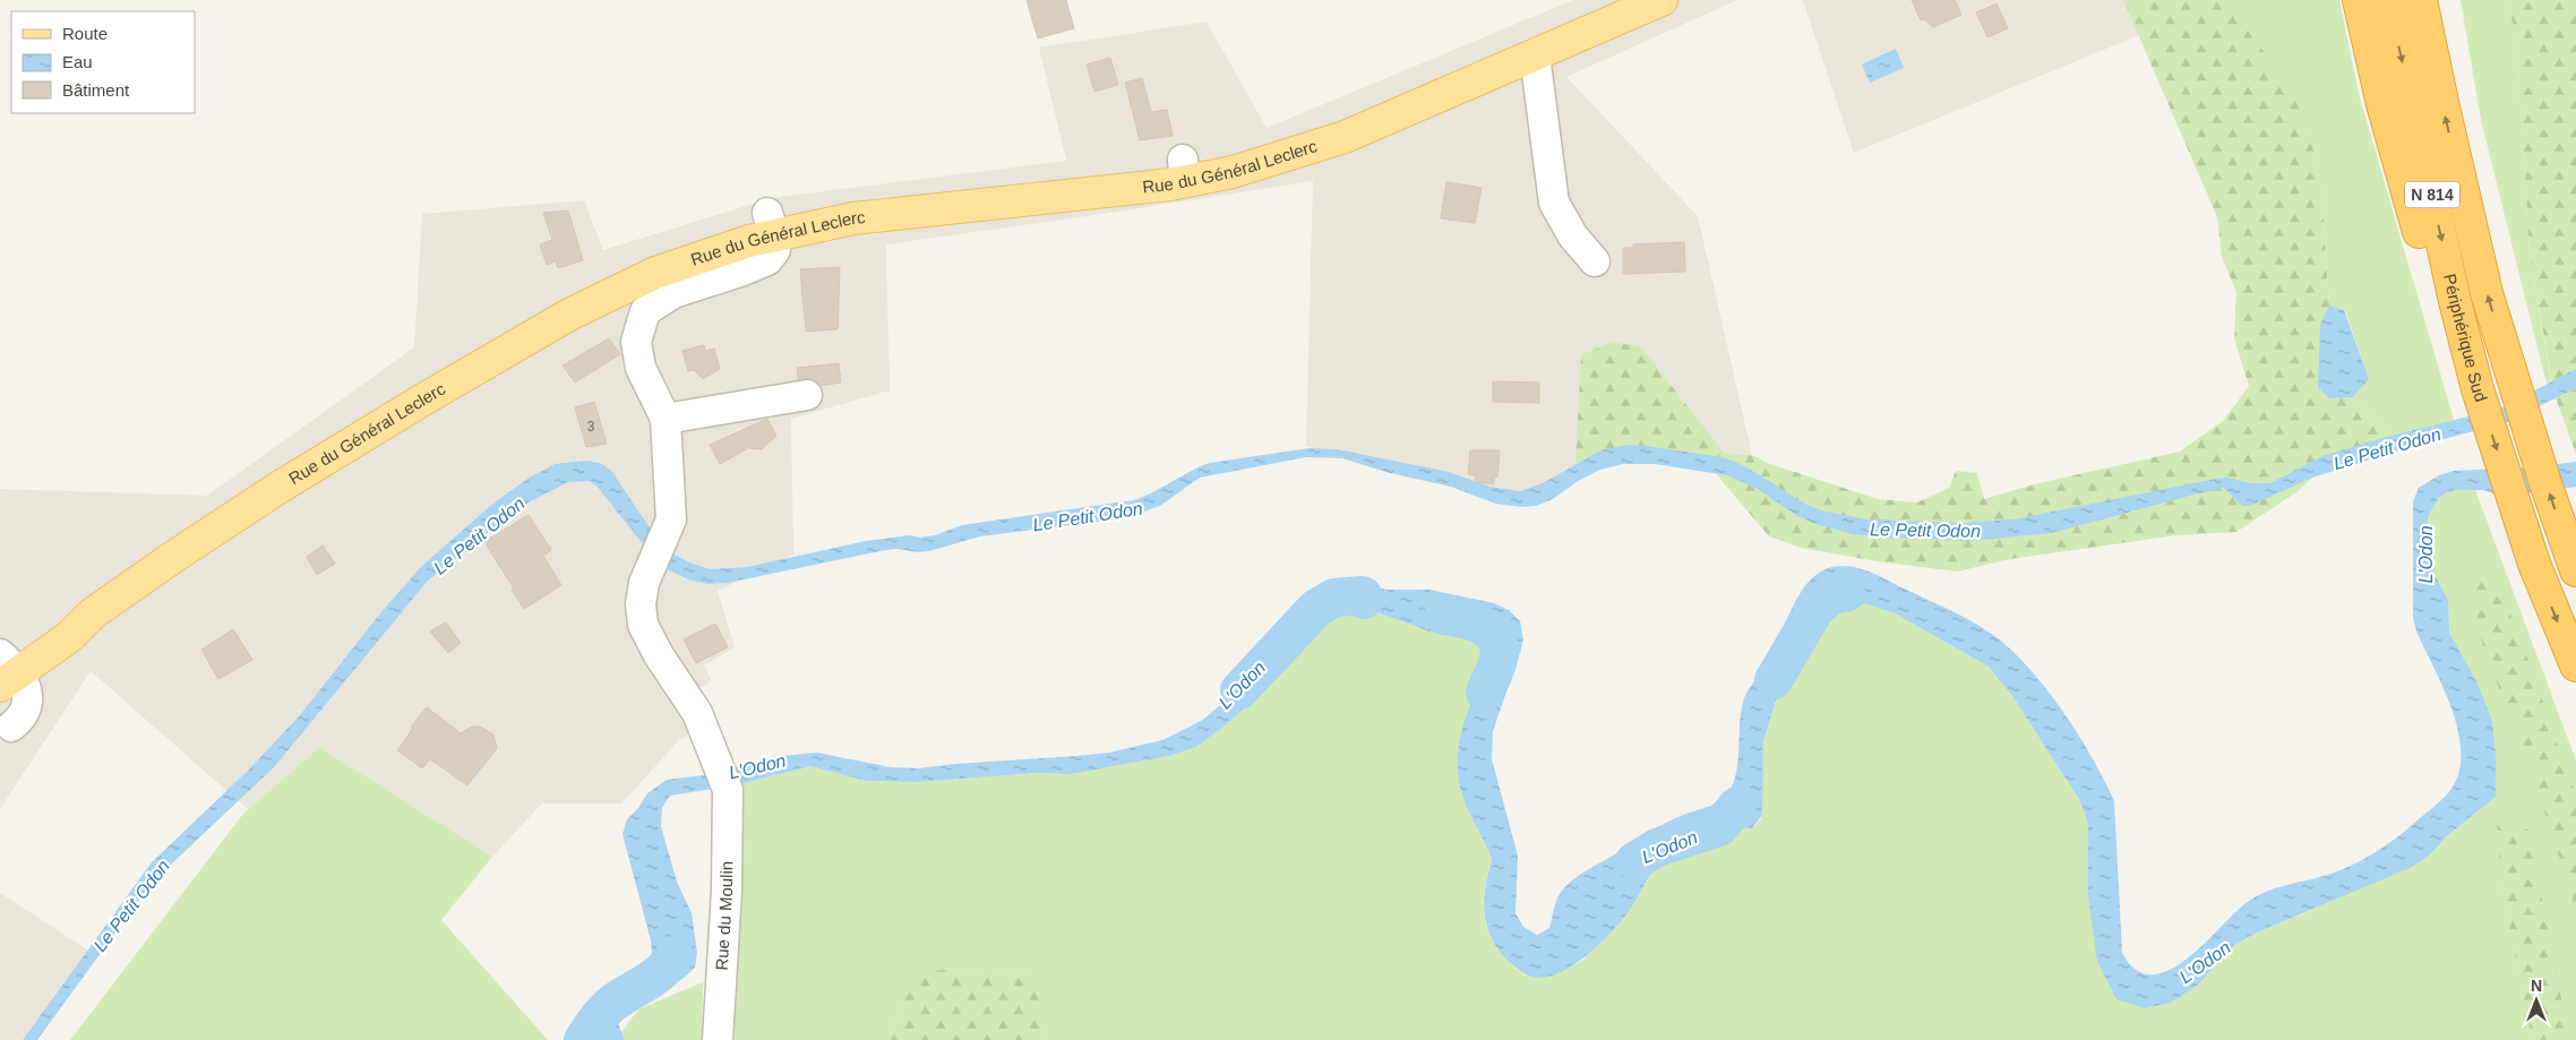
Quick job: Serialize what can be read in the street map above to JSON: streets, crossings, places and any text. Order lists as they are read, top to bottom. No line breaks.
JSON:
{"streets":{"highway":["N 814","Périphérique Sud"],"main road":["Rue du Général Leclerc"],"street":["Rue du Moulin"]},"water":["Le Petit Odon","L'Odon"],"house_numbers":["3"],"legend":["Route","Eau","Bâtiment"],"north":"top"}
